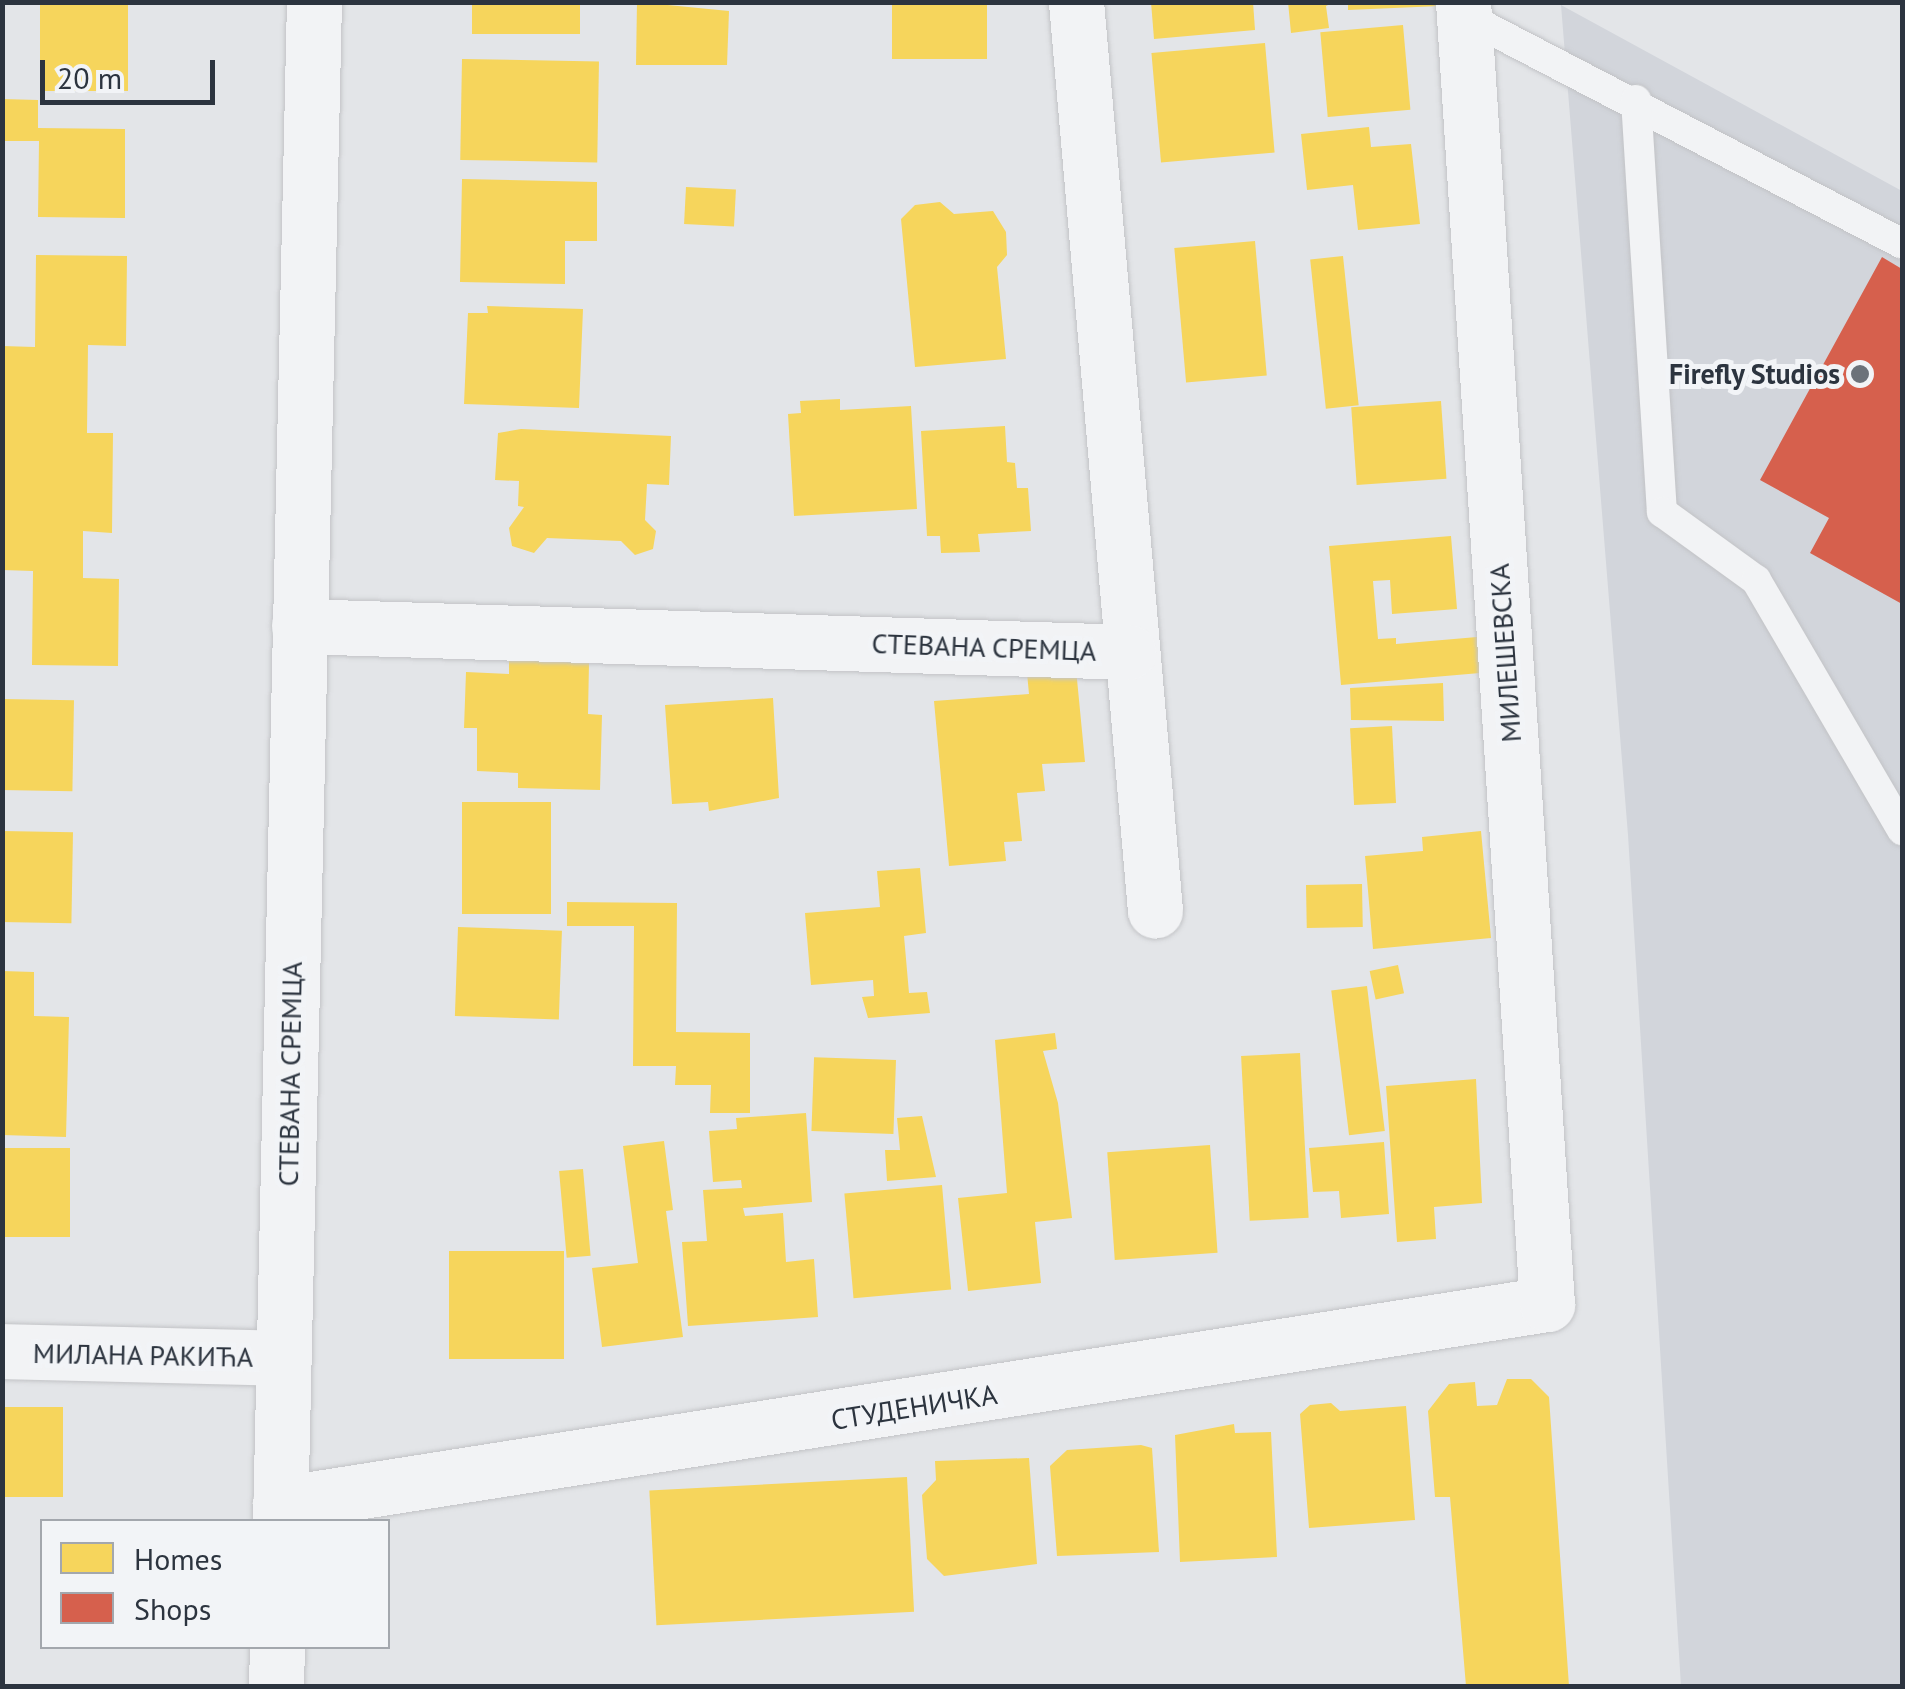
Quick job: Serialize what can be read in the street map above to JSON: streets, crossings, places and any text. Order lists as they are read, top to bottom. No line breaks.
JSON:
{"streets":{"street":["СТЕВАНА СРЕМЦА","МИЛЕШЕВСКА","МИЛАНА РАКИЋА","СТУДЕНИЧКА"]},"crossings":[["СТЕВАНА СРЕМЦА","МИЛАНА РАКИЋА"],["СТЕВАНА СРЕМЦА","СТУДЕНИЧКА"],["МИЛЕШЕВСКА","СТУДЕНИЧКА"]],"places":["Firefly Studios"],"legend":["Homes","Shops"],"scale_bar":"20 m"}
